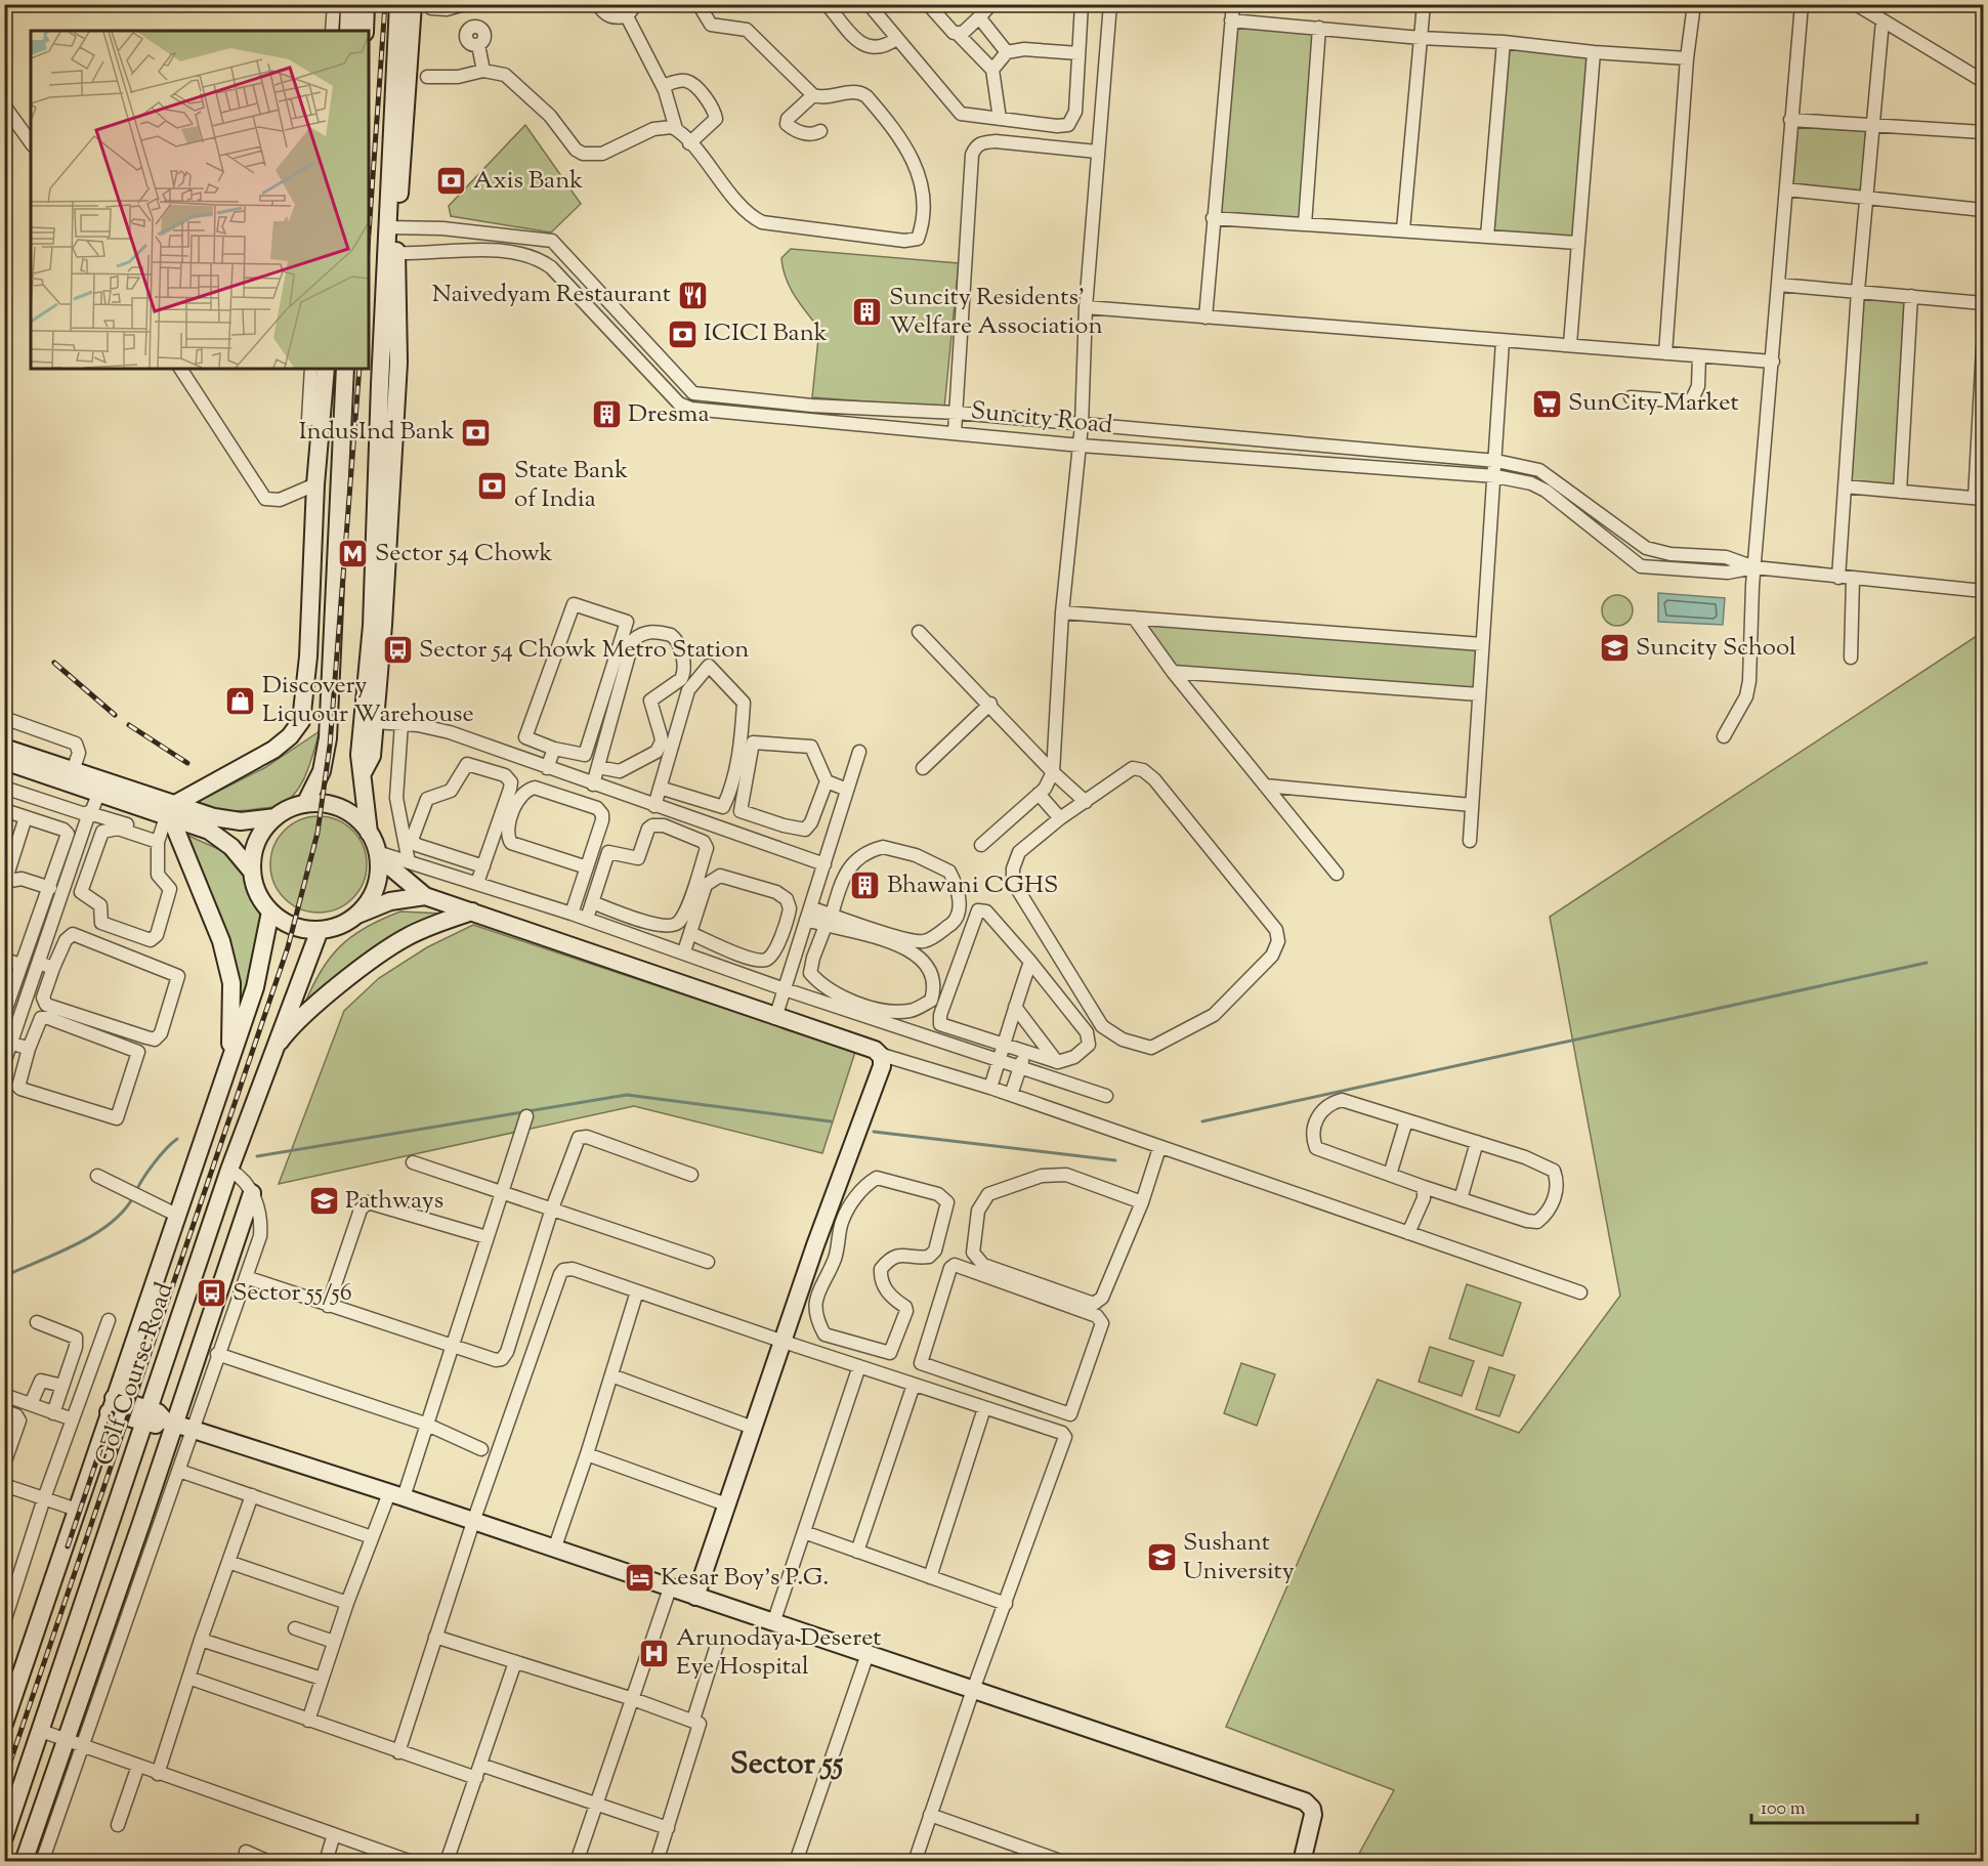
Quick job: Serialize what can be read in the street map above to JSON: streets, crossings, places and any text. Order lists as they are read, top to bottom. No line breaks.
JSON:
{"streets":{"street":["Suncity Road","Golf Course Road"]},"districts":["Sector 55"],"places":{"bank":["Axis Bank","ICICI Bank","IndusInd Bank","State Bank of India"],"restaurant":["Naivedyam Restaurant"],"building":["Suncity Residents' Welfare Association","Dresma","Bhawani CGHS"],"supermarket":["SunCity Market"],"metro station":["Sector 54 Chowk"],"school or university":["Suncity School","Pathways","Sushant University"],"bus stop":["Sector 54 Chowk Metro Station","Sector 55/56"],"shop":["Discovery Liquour Warehouse"],"hotel":["Kesar Boy’s P.G."],"hospital":["Arunodaya Deseret Eye Hospital"]},"scale_bar":"100 m"}
